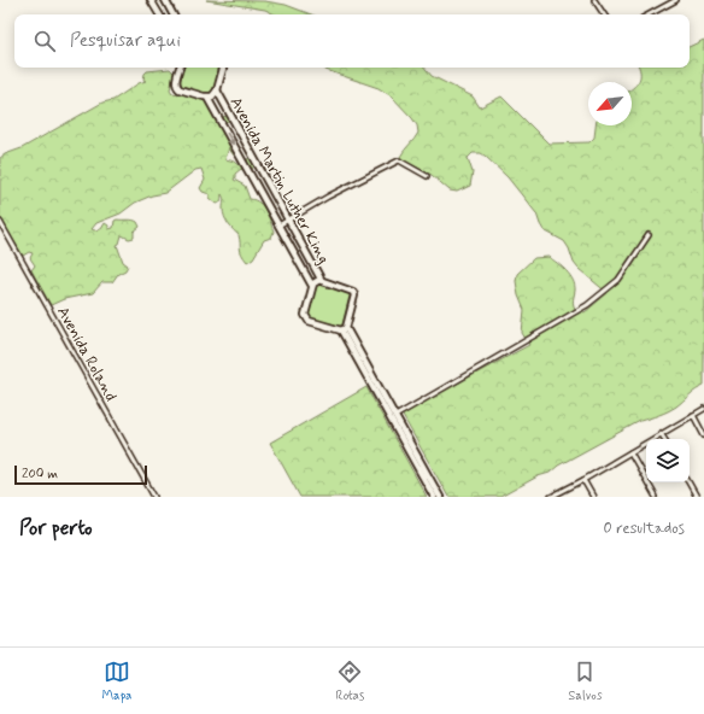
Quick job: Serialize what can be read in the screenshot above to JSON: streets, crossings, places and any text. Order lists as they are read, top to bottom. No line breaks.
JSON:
{"streets":{"main road":["Avenida Martin Luther King"],"street":["Avenida Roland"]},"scale_bar":"200 m","north":"bottom left","page":{"search":"Pesquisar aqui","scale":"200 m","heading":["Por perto","0 resultados"],"nav":["Mapa","Rotas","Salvos"]}}
